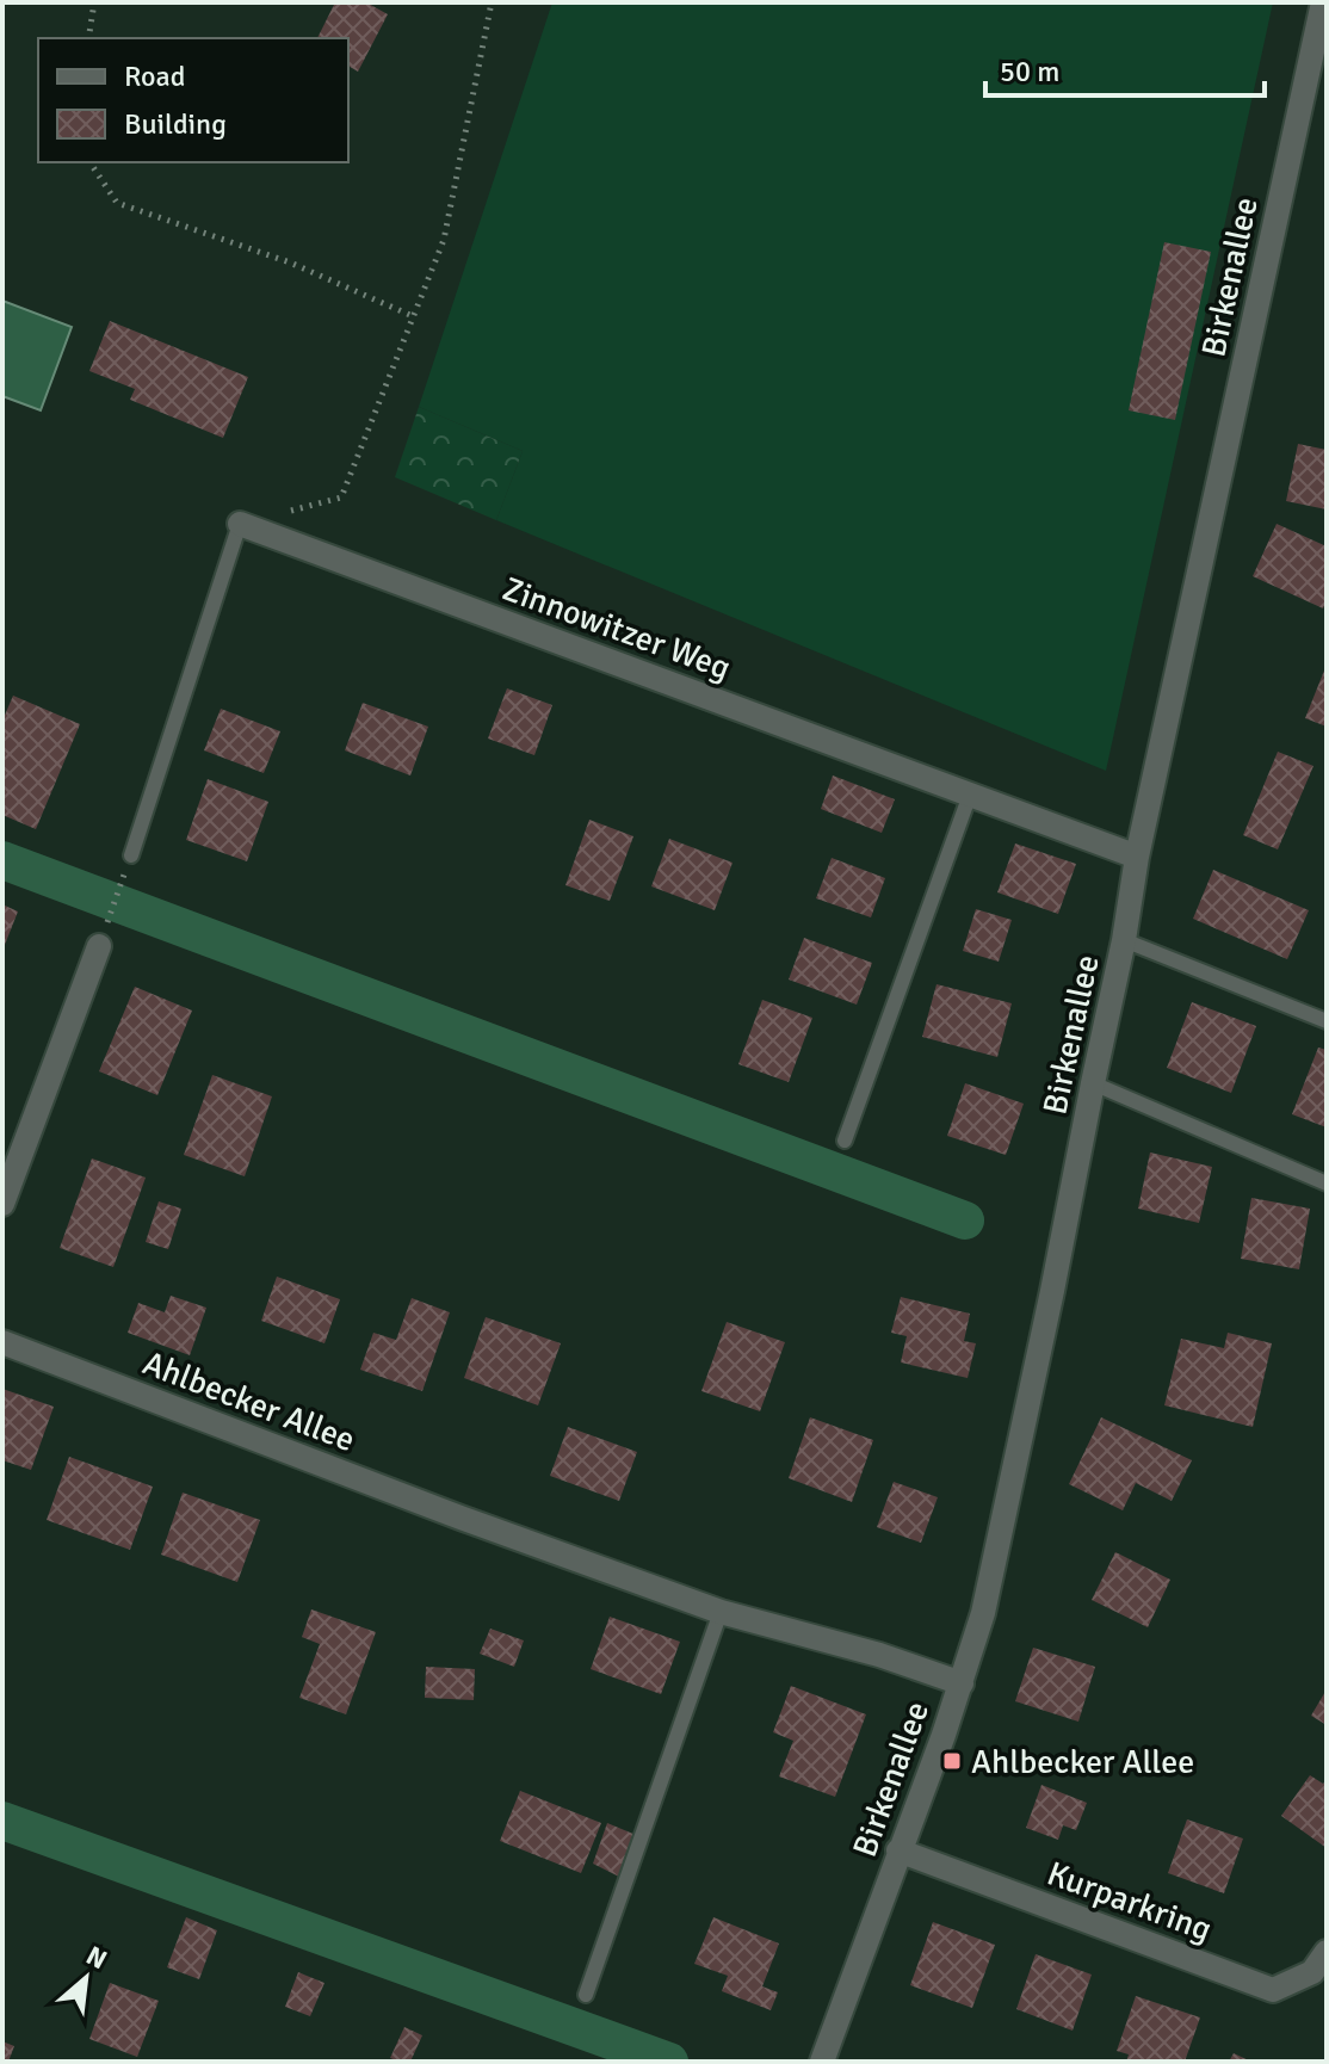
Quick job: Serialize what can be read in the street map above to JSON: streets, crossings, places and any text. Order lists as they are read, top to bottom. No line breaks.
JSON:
{"streets":{"street":["Birkenallee","Zinnowitzer Weg","Ahlbecker Allee","Kurparkring"]},"crossings":[["Birkenallee","Zinnowitzer Weg"],["Birkenallee","Ahlbecker Allee"],["Birkenallee","Kurparkring"]],"places":{"transit":["Ahlbecker Allee"]},"legend":["Road","Building"],"scale_bar":"50 m","north":"top right"}
